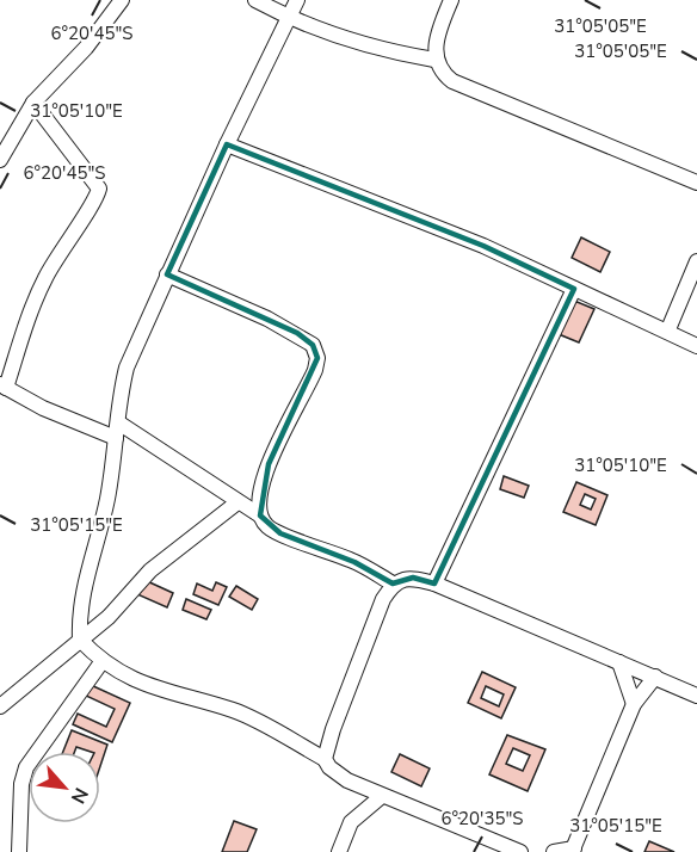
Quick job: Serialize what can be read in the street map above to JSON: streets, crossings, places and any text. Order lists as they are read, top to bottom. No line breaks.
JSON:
{"north":"bottom right","coordinates":["31°05'05\"E","6°20'45\"S","31°05'10\"E","31°05'15\"E","6°20'35\"S"]}
